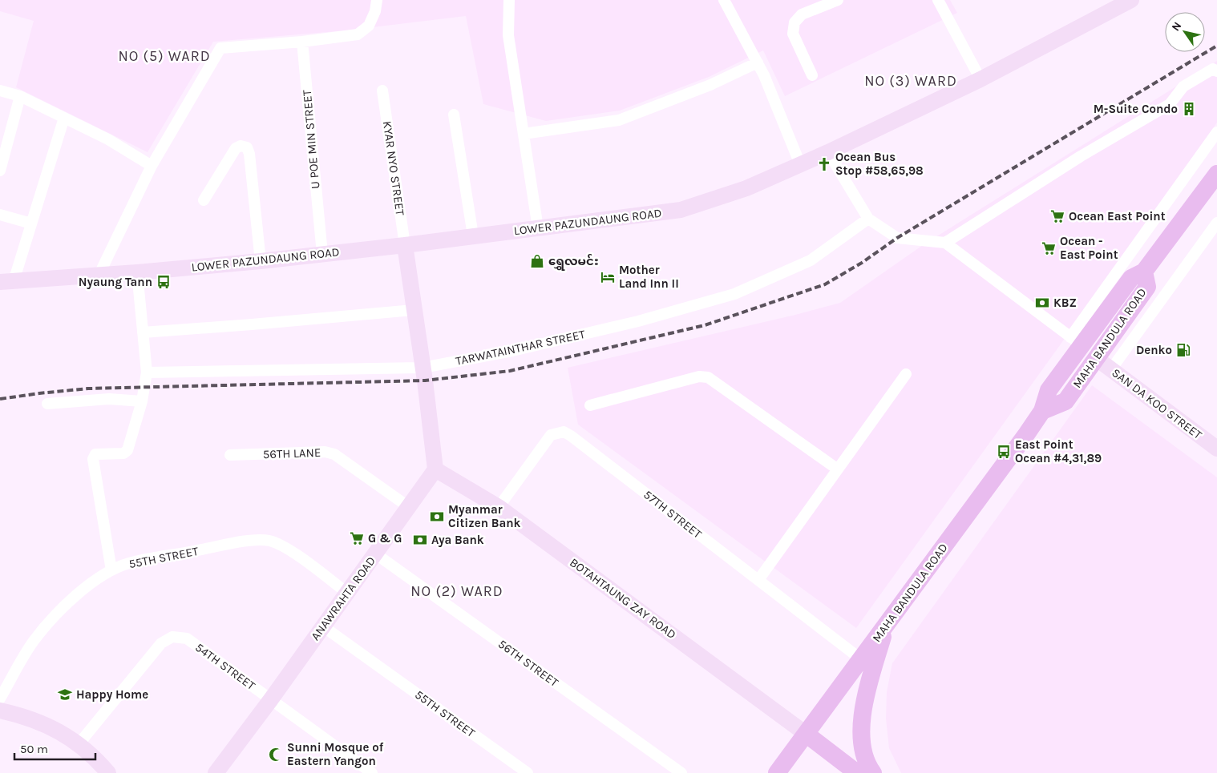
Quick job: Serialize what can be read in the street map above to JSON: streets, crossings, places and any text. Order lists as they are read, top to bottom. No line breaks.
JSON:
{"streets":{"main road":["LOWER PAZUNDAUNG ROAD","MAHA BANDULA ROAD","SAN DA KOO STREET","ANAWRAHTA ROAD","BOTAHTAUNG ZAY ROAD"],"street":["U POE MIN STREET","KYAR NYO STREET","TARWATAINTHAR STREET","56TH LANE","57TH STREET","55TH STREET","56TH STREET","54TH STREET"]},"crossings":[["U POE MIN STREET","LOWER PAZUNDAUNG ROAD"],["KYAR NYO STREET","LOWER PAZUNDAUNG ROAD"],["MAHA BANDULA ROAD","SAN DA KOO STREET"],["MAHA BANDULA ROAD","57TH STREET"],["MAHA BANDULA ROAD","BOTAHTAUNG ZAY ROAD"],["56TH LANE","ANAWRAHTA ROAD"],["57TH STREET","BOTAHTAUNG ZAY ROAD"],["55TH STREET","ANAWRAHTA ROAD"],["ANAWRAHTA ROAD","BOTAHTAUNG ZAY ROAD"],["ANAWRAHTA ROAD","56TH STREET"],["ANAWRAHTA ROAD","54TH STREET"]],"districts":["NO (5) WARD","NO (3) WARD","NO (2) WARD"],"places":{"building":["M-Suite Condo"],"church":["Ocean Bus Stop #58,65,98"],"supermarket":["Ocean East Point","Ocean - East Point","G & G"],"shop":["ရွှေလမင်း"],"hotel":["Mother Land Inn II"],"bus stop":["Nyaung Tann","East Point Ocean #4,31,89"],"bank":["KBZ","Myanmar Citizen Bank","Aya Bank"],"fuel station":["Denko"],"school or university":["Happy Home"],"mosque":["Sunni Mosque of Eastern Yangon"]},"scale_bar":"50 m","north":"top left"}
